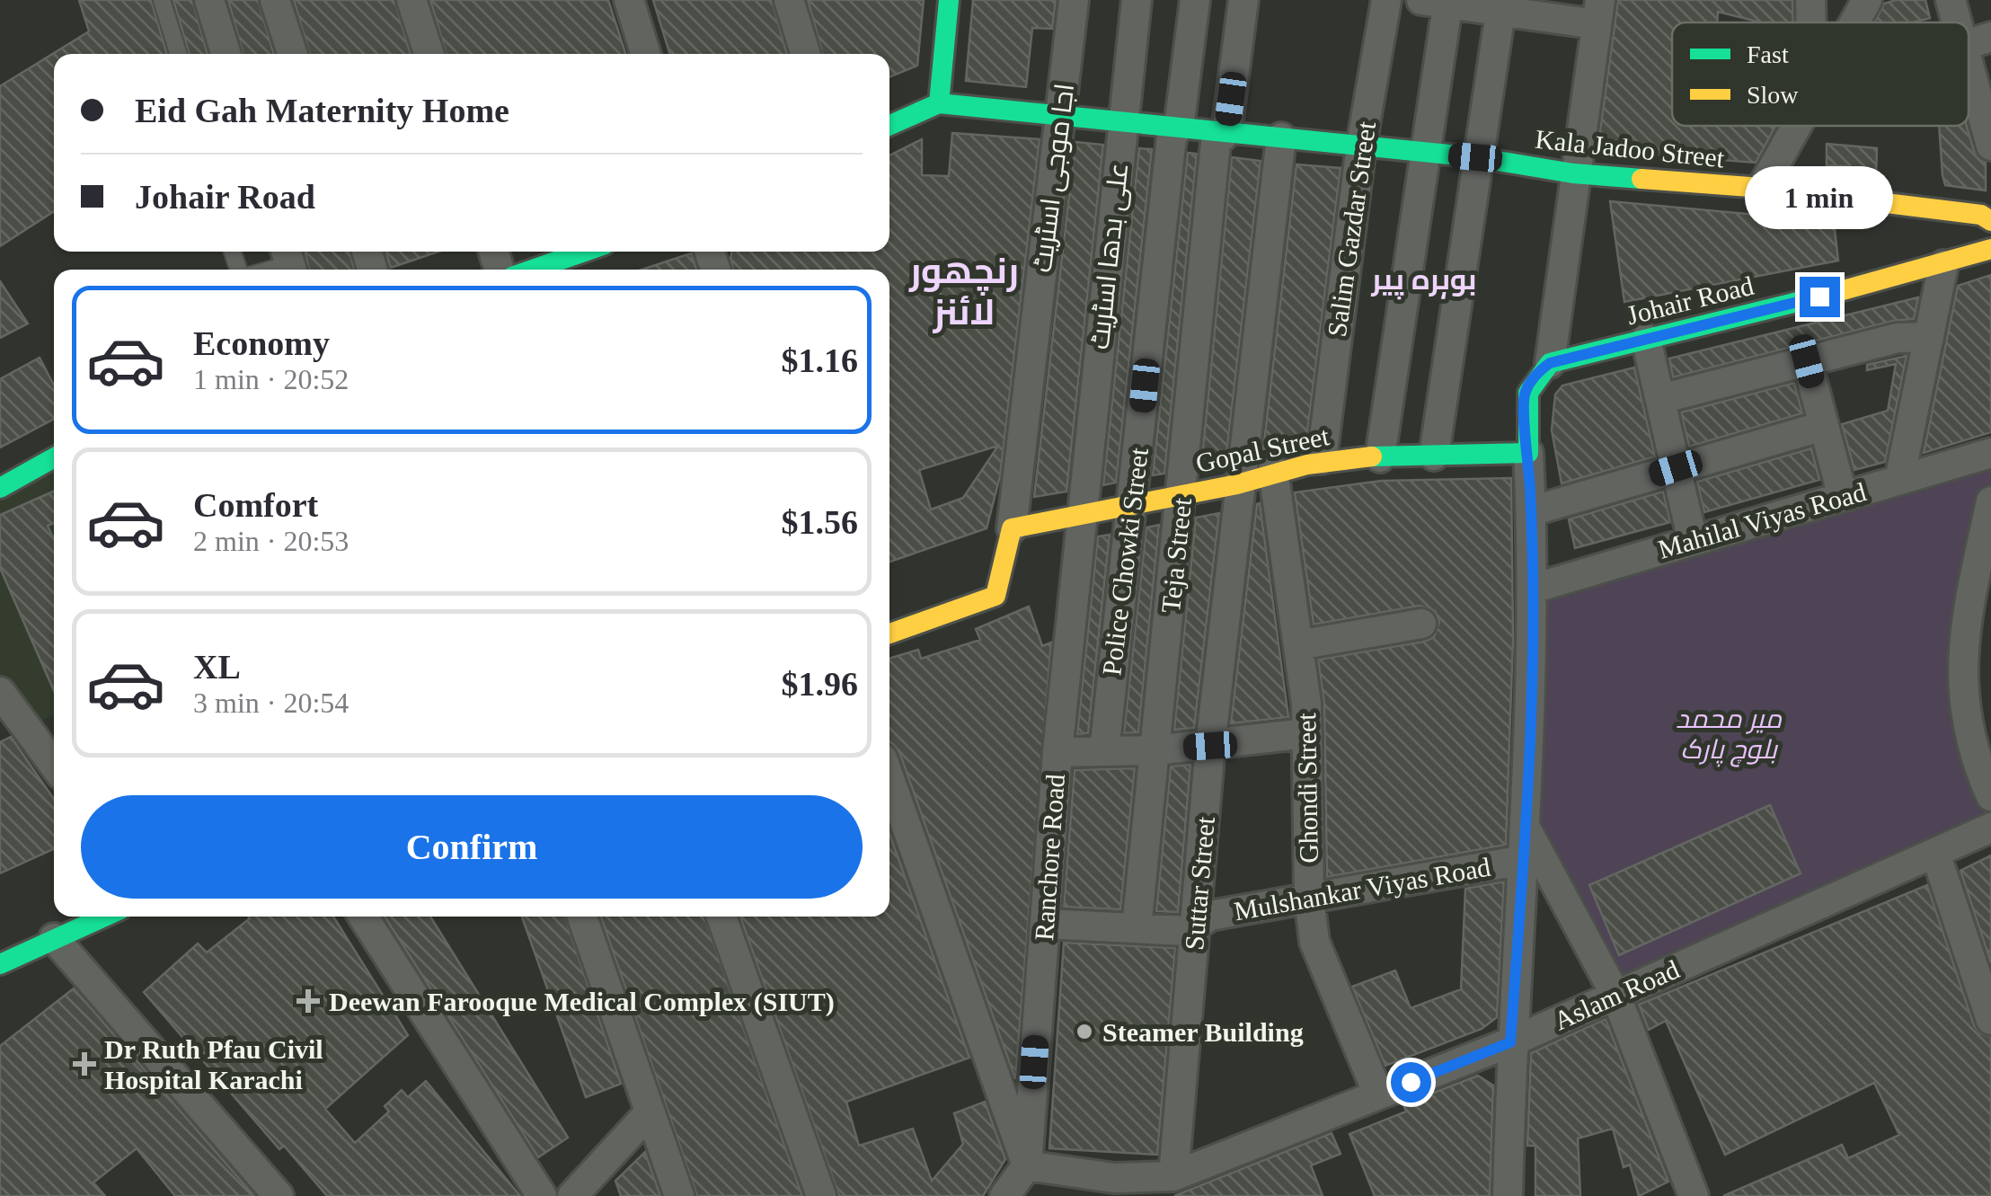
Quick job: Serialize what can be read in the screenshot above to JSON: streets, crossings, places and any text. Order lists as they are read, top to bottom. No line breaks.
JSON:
{"streets":{"street":["Kala Jadoo Street","اجا موجی اسٹریٹ","Salim Gazdar Street","علی بدھا اسٹریٹ","Johair Road","Gopal Street","Mahilal Viyas Road","Teja Street","Police Chowki Street","Ghondi Street","Ranchore Road","Suttar Street","Mulshankar Viyas Road","Aslam Road"]},"crossings":[["Kala Jadoo Street","اجا موجی اسٹریٹ"],["Kala Jadoo Street","Salim Gazdar Street"],["Kala Jadoo Street","علی بدھا اسٹریٹ"],["Kala Jadoo Street","Teja Street"],["Kala Jadoo Street","Police Chowki Street"],["Kala Jadoo Street","Suttar Street"],["اجا موجی اسٹریٹ","Gopal Street"],["Salim Gazdar Street","Gopal Street"],["علی بدھا اسٹریٹ","Gopal Street"],["علی بدھا اسٹریٹ","Ranchore Road"],["Gopal Street","Teja Street"],["Gopal Street","Police Chowki Street"],["Gopal Street","Ghondi Street"],["Gopal Street","Ranchore Road"],["Gopal Street","Suttar Street"],["Teja Street","Mulshankar Viyas Road"],["Ghondi Street","Mulshankar Viyas Road"],["Ghondi Street","Aslam Road"],["Ranchore Road","Mulshankar Viyas Road"],["Ranchore Road","Aslam Road"],["Suttar Street","Mulshankar Viyas Road"],["Suttar Street","Aslam Road"]],"districts":["رنچھور لائنز","بوہرہ پیر"],"parks":["میر محمد بلوچ پارک"],"places":{"health":["Deewan Farooque Medical Complex (SIUT)","Dr Ruth Pfau Civil Hospital Karachi"],"other":["Steamer Building"]},"legend":["Fast","Slow"],"page":{"banner":["Eid Gah Maternity Home","Johair Road"],"bubble":"1 min","list":[{"name":"Economy","note":"1 min · 20:52","value":"$1.16"},{"name":"Comfort","note":"2 min · 20:53","value":"$1.56"},{"name":"XL","note":"3 min · 20:54","value":"$1.96"}],"buttons":"Confirm"}}
